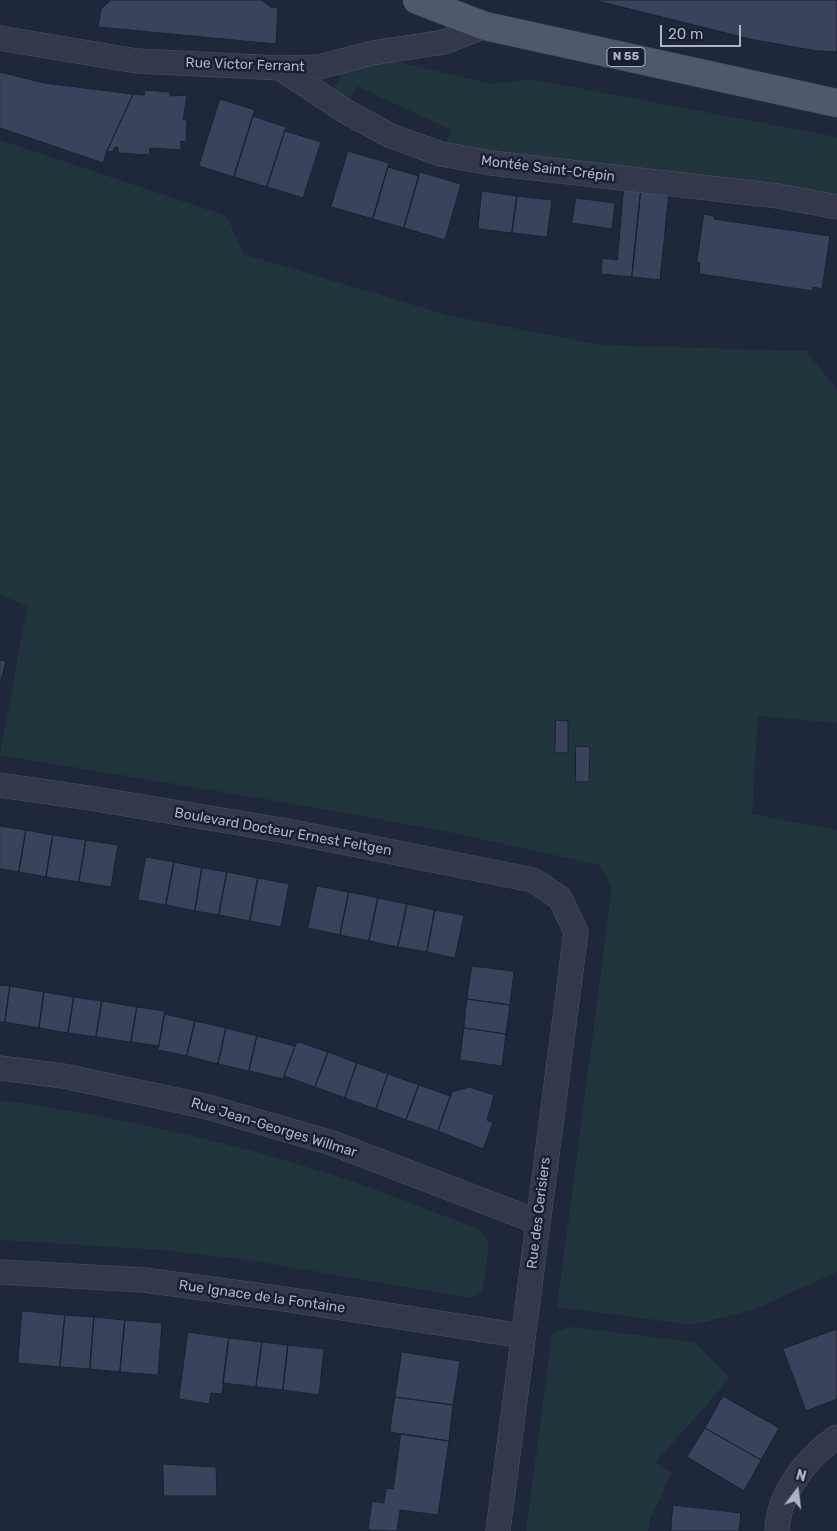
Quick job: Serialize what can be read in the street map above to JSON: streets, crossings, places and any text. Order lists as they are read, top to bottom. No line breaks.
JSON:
{"streets":{"main road":["N 55"],"street":["Rue Victor Ferrant","Montée Saint-Crépin","Boulevard Docteur Ernest Feltgen","Rue Jean-Georges Willmar","Rue des Cerisiers","Rue Ignace de la Fontaine"]},"crossings":[["N 55","Rue Victor Ferrant"],["Rue Victor Ferrant","Montée Saint-Crépin"],["Boulevard Docteur Ernest Feltgen","Rue des Cerisiers"],["Rue Jean-Georges Willmar","Rue des Cerisiers"],["Rue des Cerisiers","Rue Ignace de la Fontaine"]],"scale_bar":"20 m","north":"top"}
